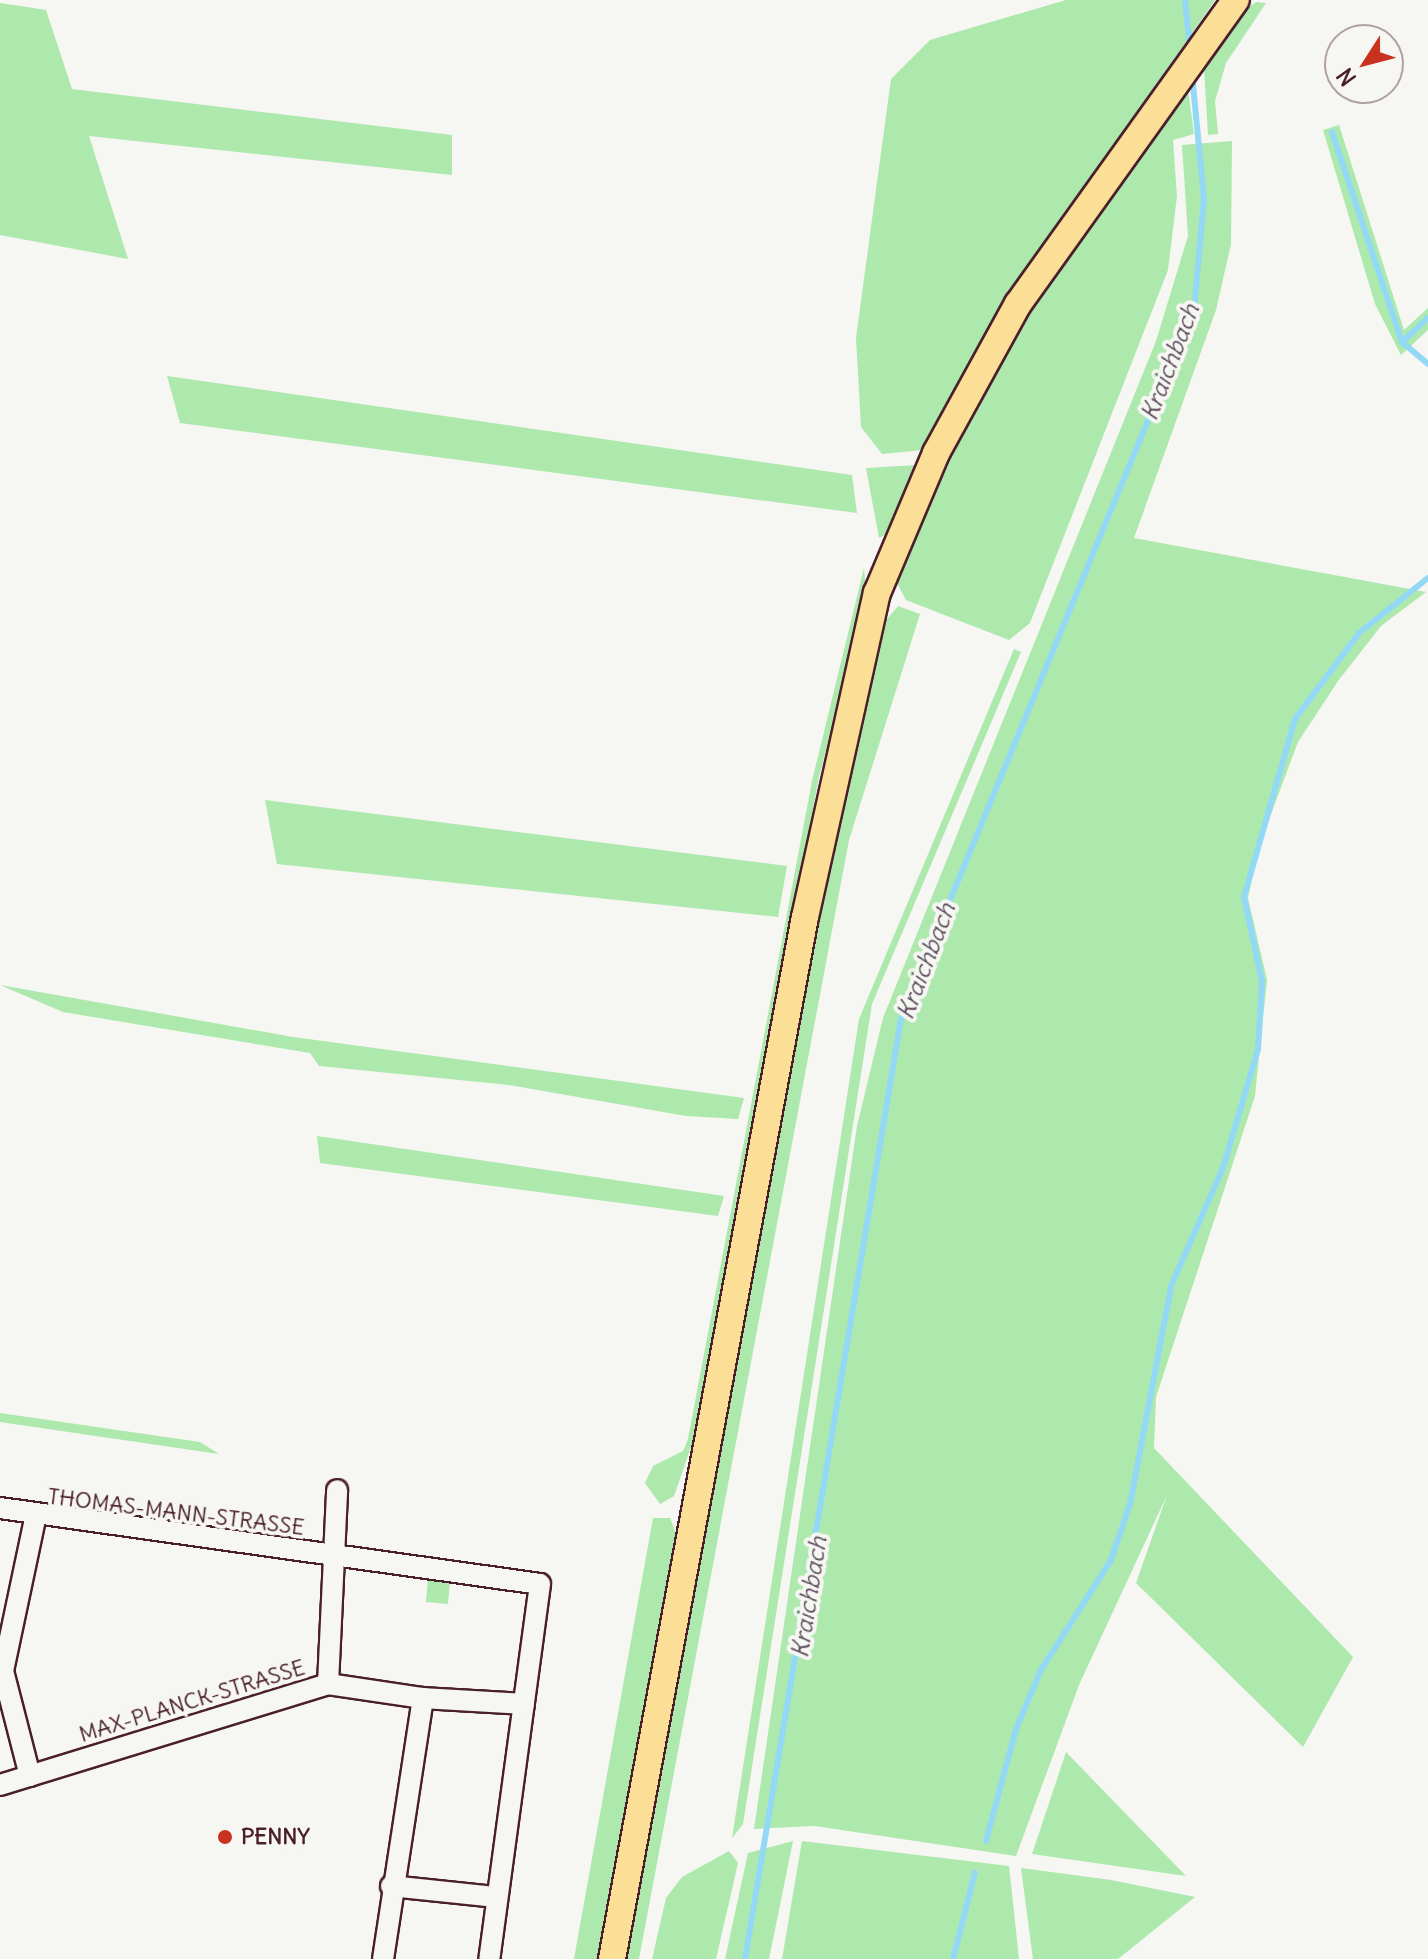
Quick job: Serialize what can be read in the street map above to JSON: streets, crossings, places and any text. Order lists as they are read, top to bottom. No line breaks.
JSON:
{"streets":{"street":["THOMAS-MANN-STRASSE","MAX-PLANCK-STRASSE"]},"crossings":[["THOMAS-MANN-STRASSE","MAX-PLANCK-STRASSE"]],"water":["Kraichbach"],"places":["PENNY"],"north":"bottom left"}
